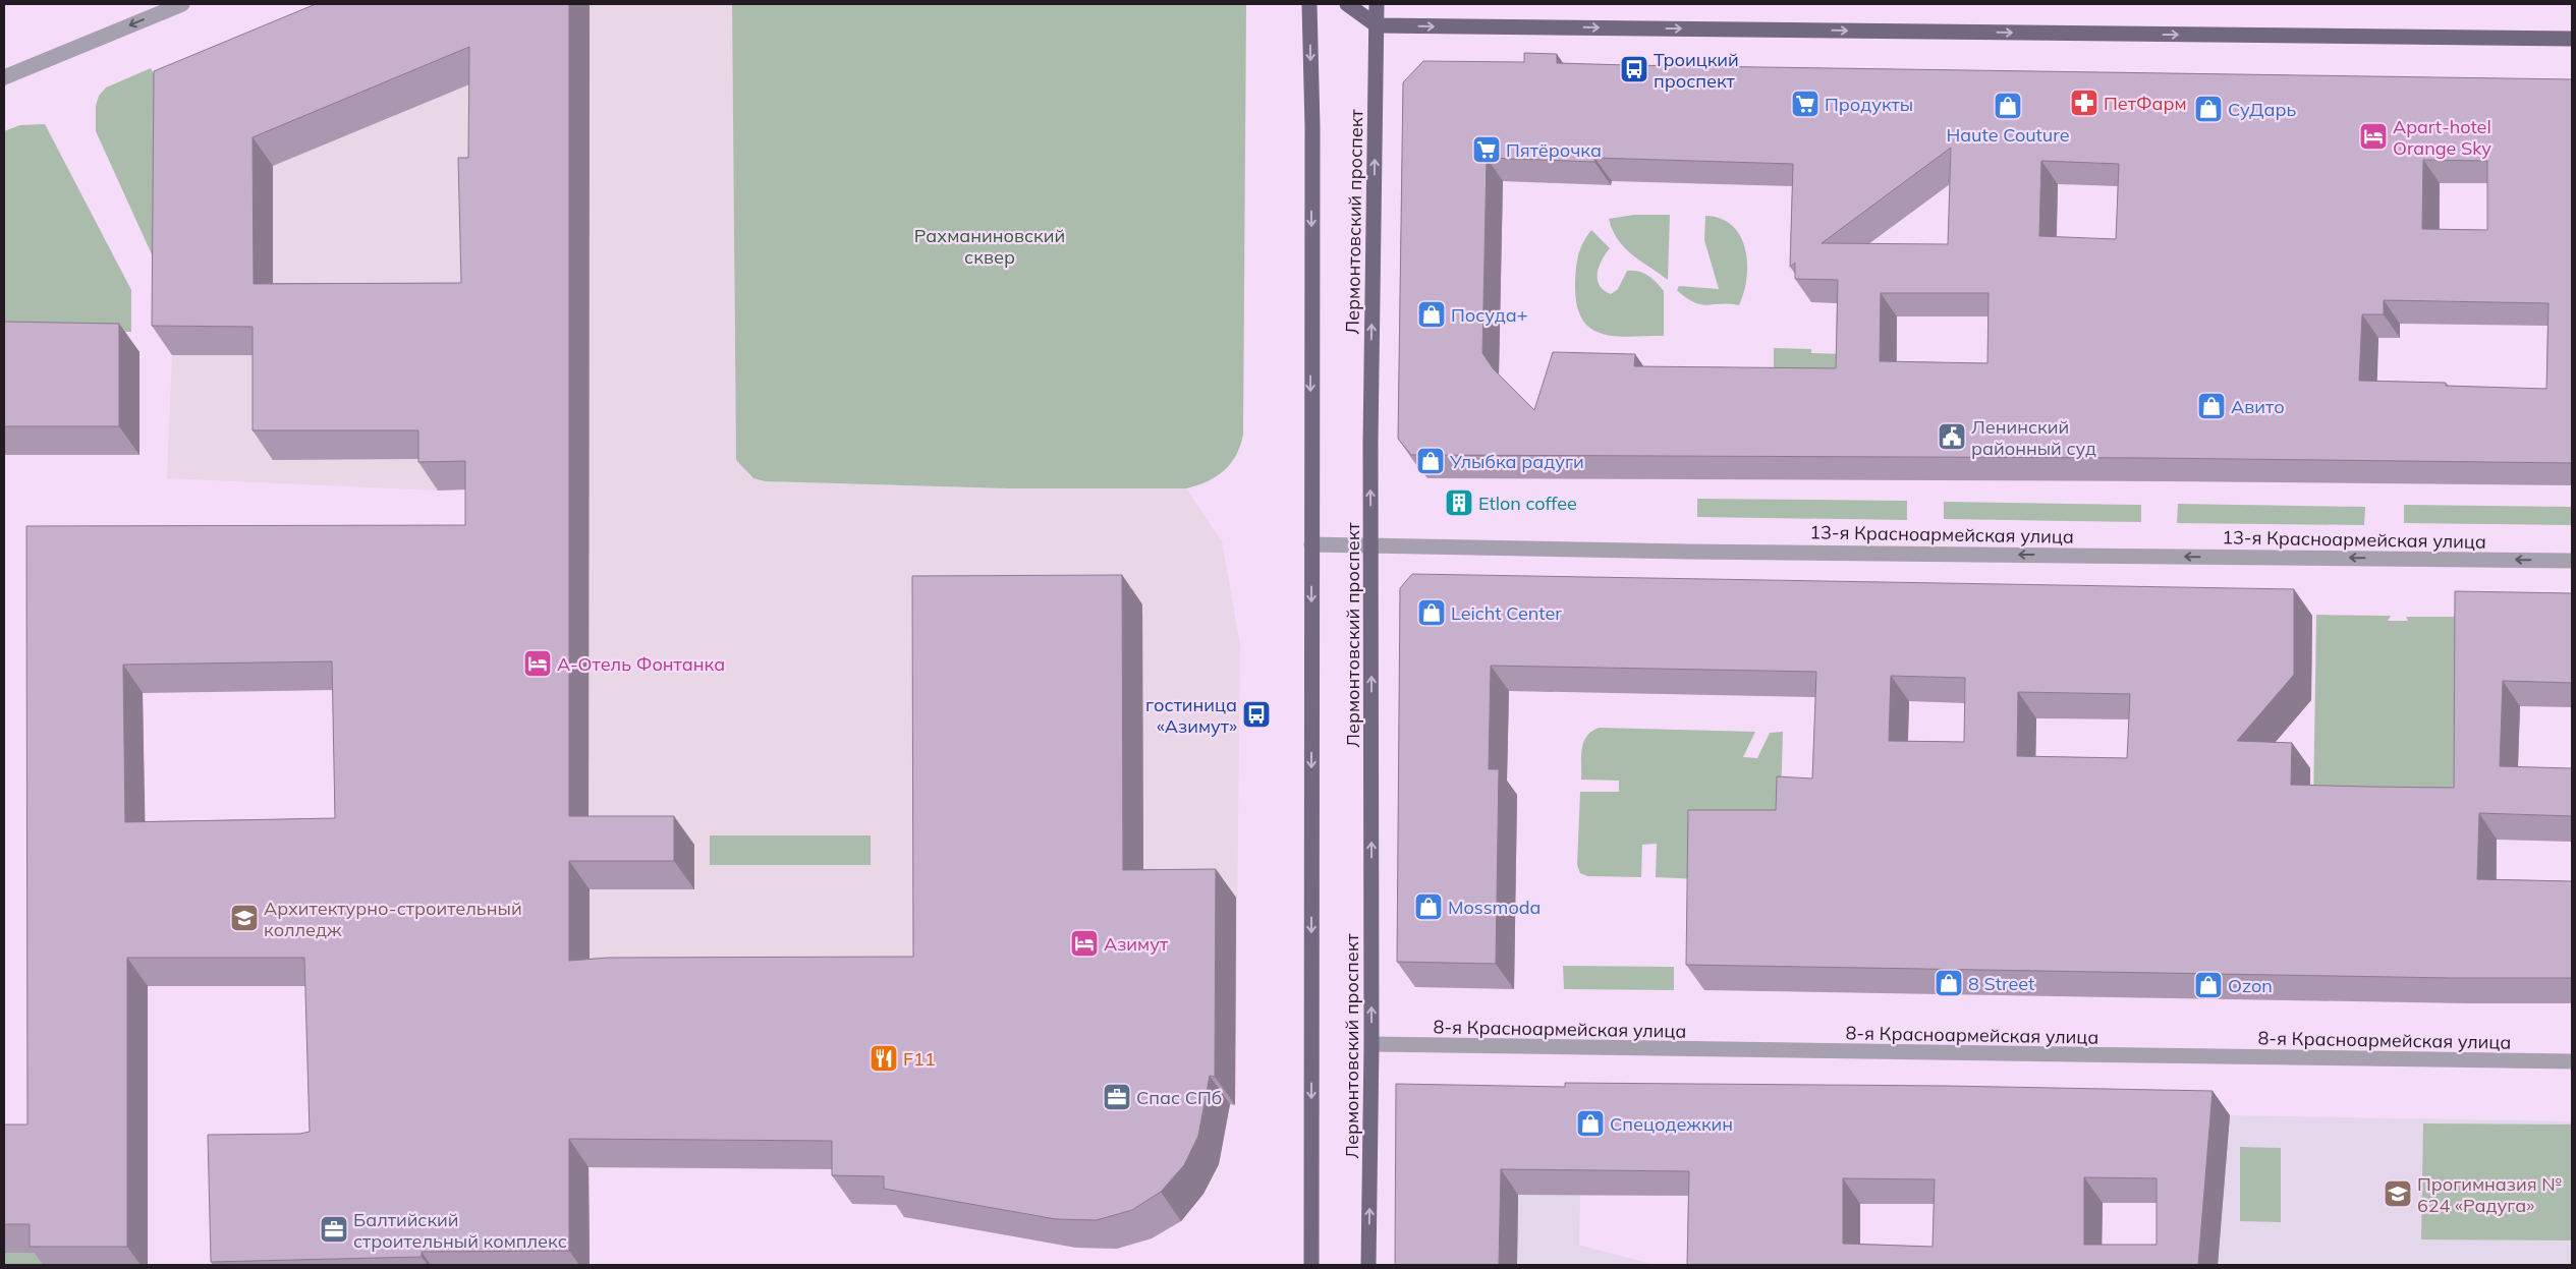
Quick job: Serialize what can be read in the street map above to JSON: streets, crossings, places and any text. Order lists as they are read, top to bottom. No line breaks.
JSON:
{"streets":{"main road":["Лермонтовский проспект"],"street":["13-я Красноармейская улица","8-я Красноармейская улица"]},"crossings":[["Лермонтовский проспект","13-я Красноармейская улица"],["Лермонтовский проспект","8-я Красноармейская улица"]],"one_way":["13-я Красноармейская улица"],"parks":["Рахманиновский сквер"],"places":{"bus stop":["Троицкий проспект","гостиница «Азимут»"],"pharmacy":["ПетФарм"],"supermarket":["Продукты","Пятёрочка"],"shop":["Haute Couture","СуДарь","Посуда+","Авито","Улыбка радуги","Leicht Center","Mossmoda","8 Street","Ozon","Спецодежкин"],"hotel":["Apart-hotel Orange Sky","A-Отель Фонтанка","Азимут"],"public building":["Ленинский районный суд"],"building":["Etlon coffee"],"school or university":["Архитектурно-строительный колледж","Прогимназия № 624 «Радуга»"],"restaurant":["F11"],"office":["Спас СПб","Балтийский строительный комплекс"]}}
